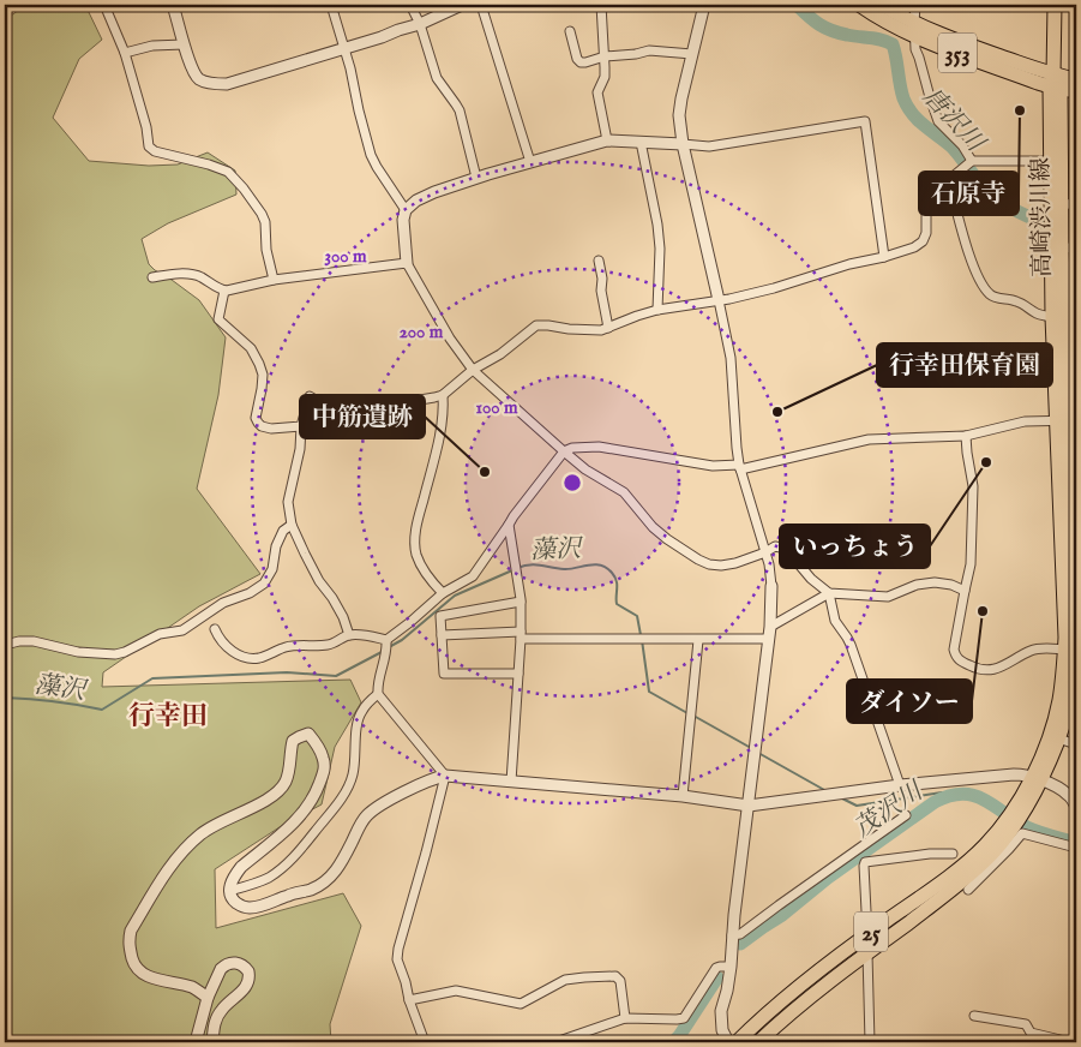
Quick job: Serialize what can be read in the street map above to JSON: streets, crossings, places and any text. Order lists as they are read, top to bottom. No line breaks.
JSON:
{"streets":{"main road":["353","高崎渋川線","25"]},"crossings":[["353","高崎渋川線"],["353","25"],["高崎渋川線","25"]],"districts":["行幸田"],"water":["唐沢川","藻沢","茂沢川"],"places":["石原寺","行幸田保育園","いっちょう","中筋遺跡","ダイソー"],"rings":["300 m","200 m","100 m"]}
